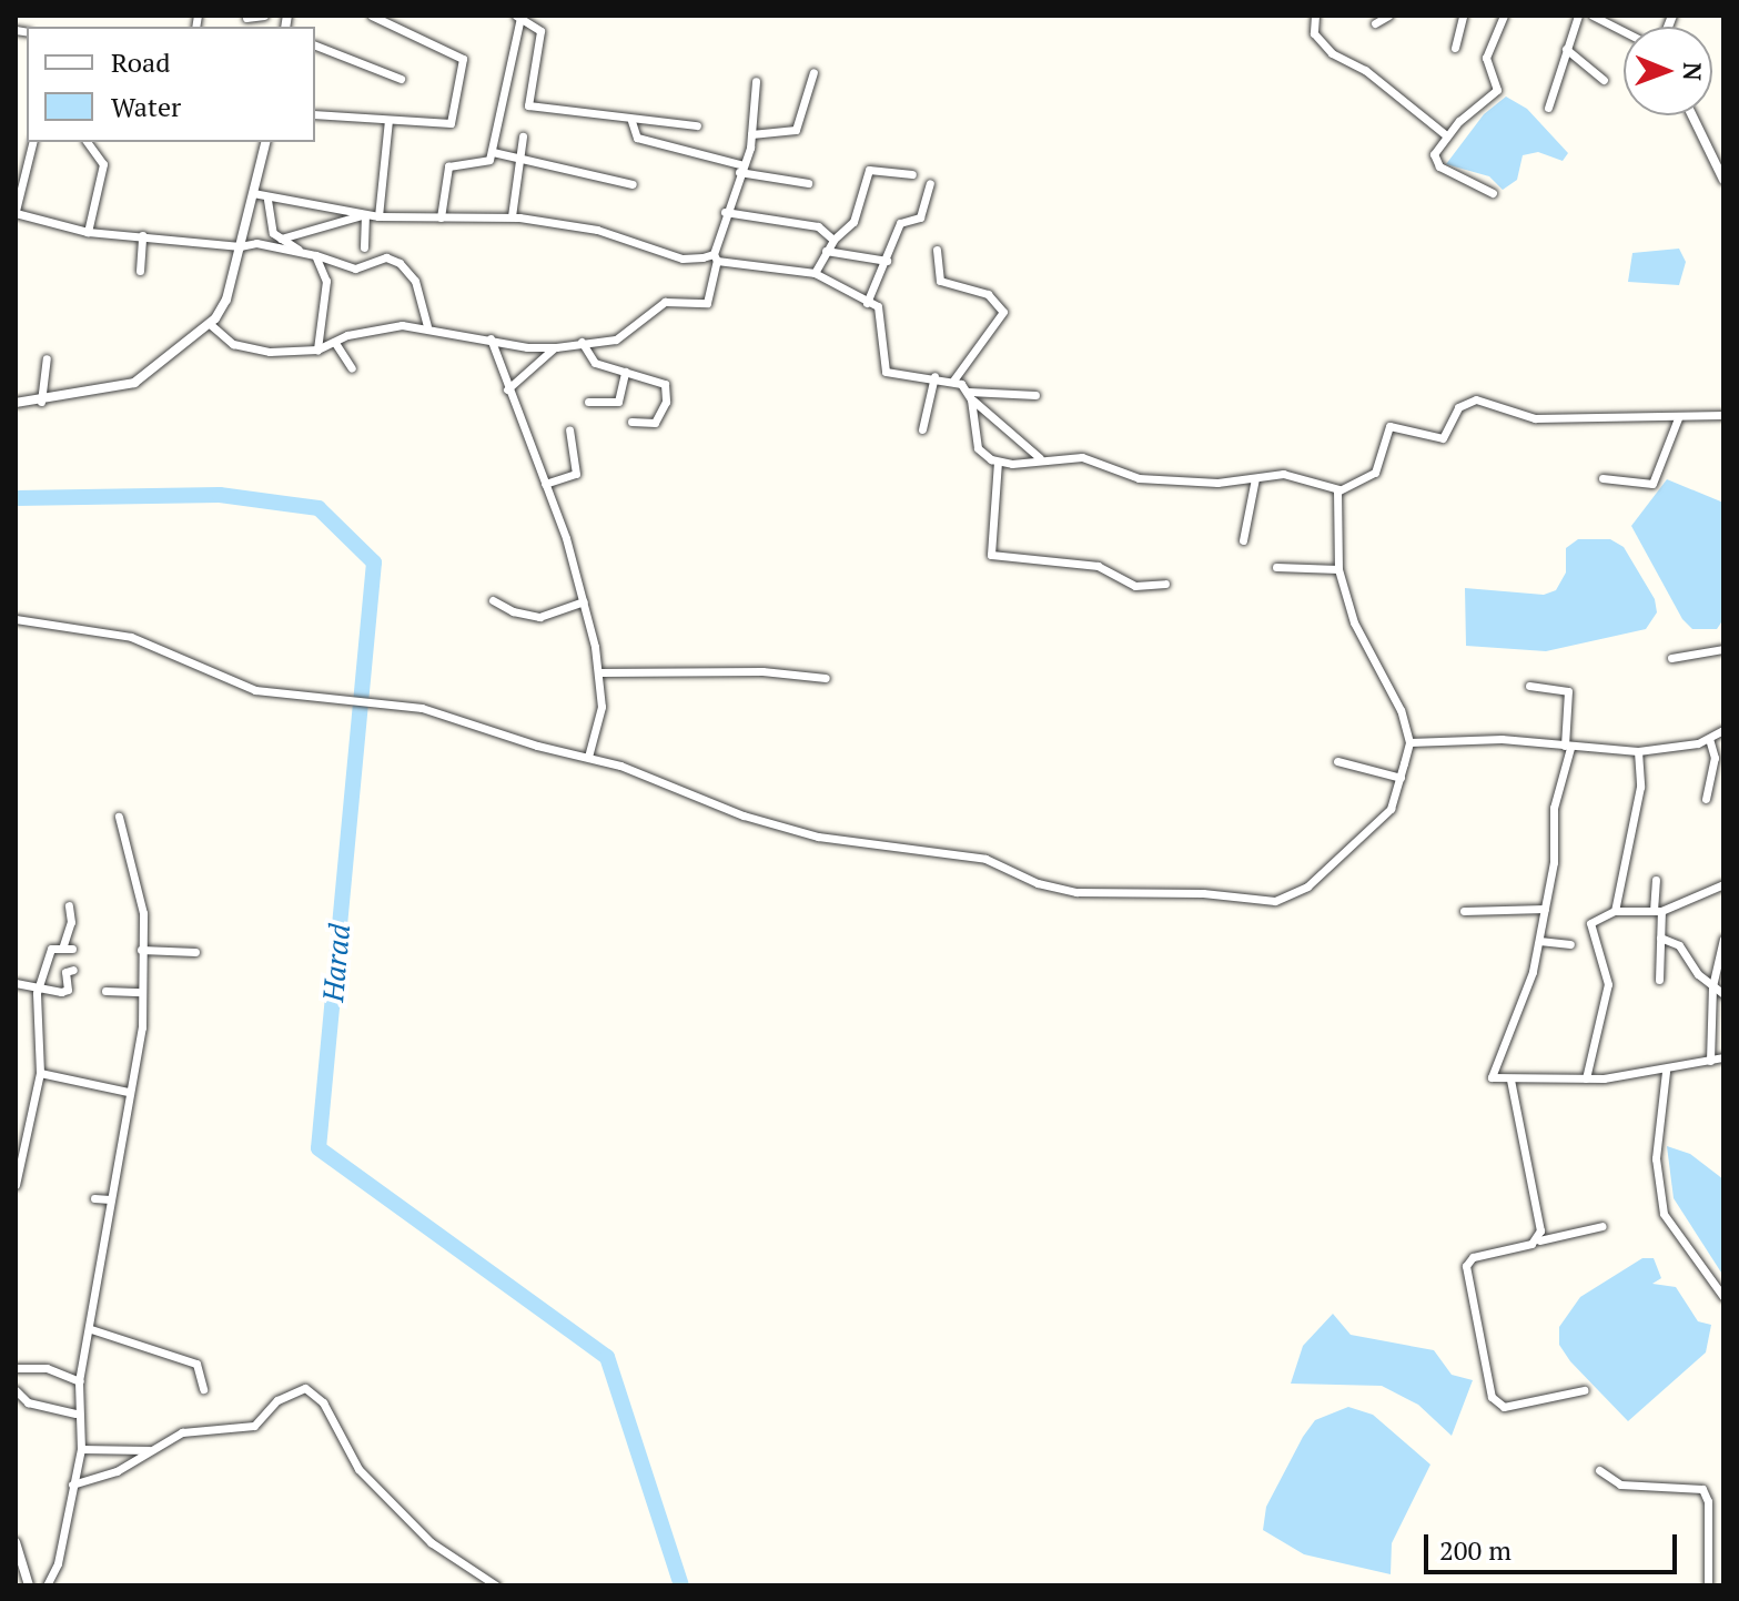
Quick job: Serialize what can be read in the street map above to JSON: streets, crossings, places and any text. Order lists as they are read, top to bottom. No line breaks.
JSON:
{"water":["Harad"],"legend":["Road","Water"],"scale_bar":"200 m","north":"right"}
